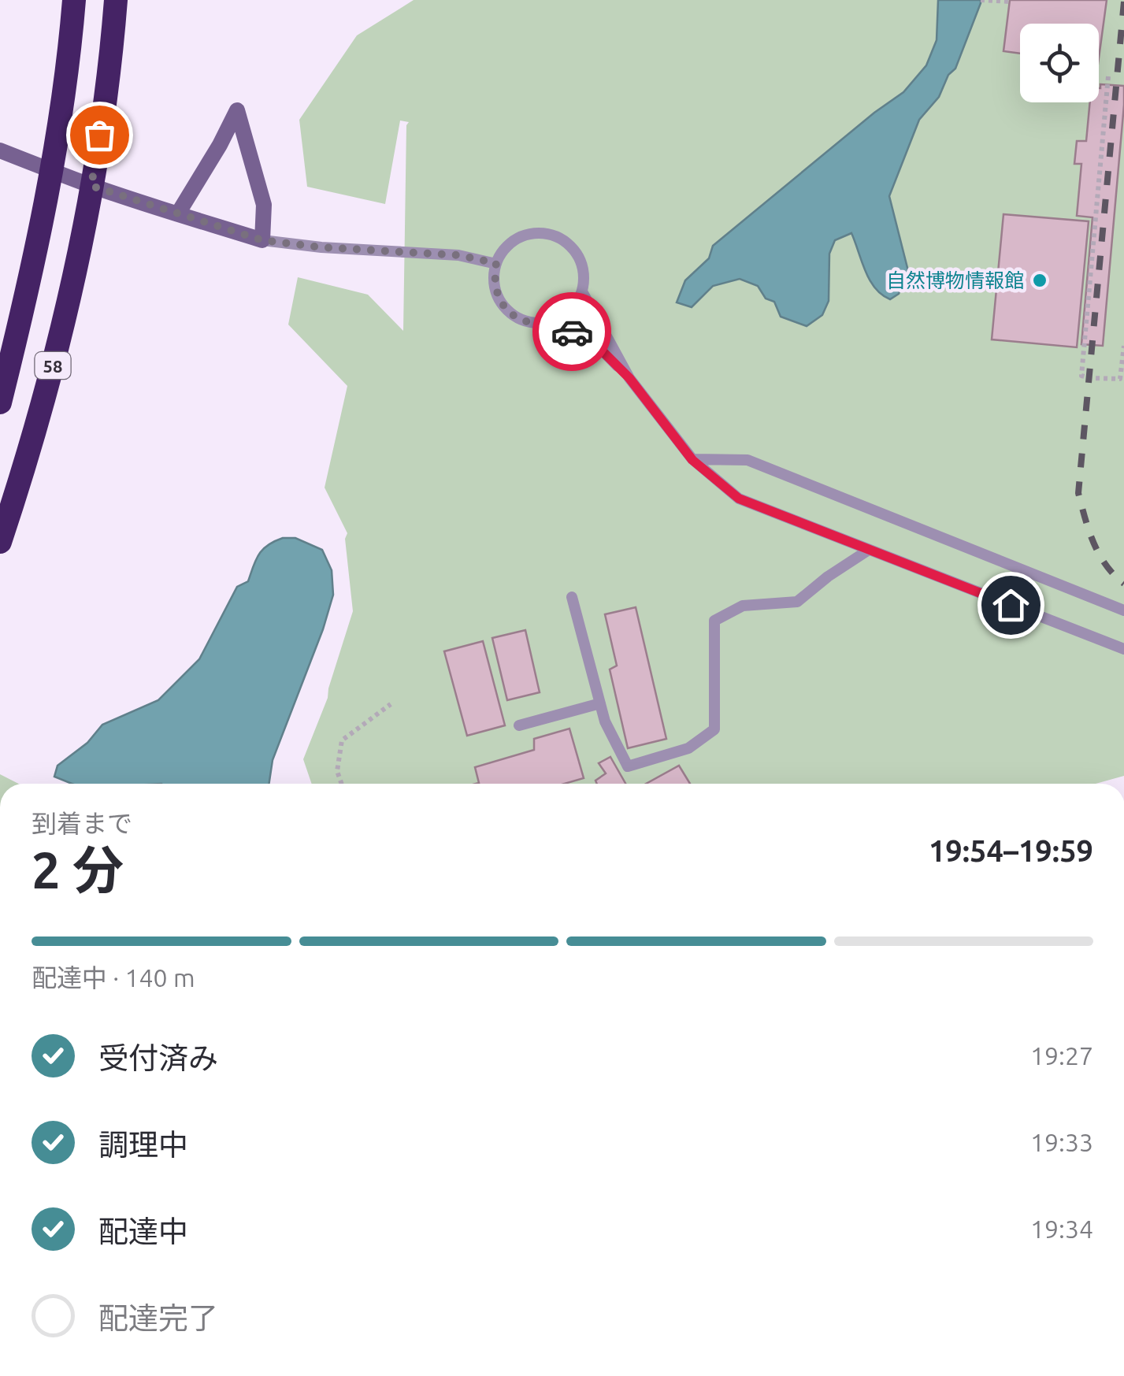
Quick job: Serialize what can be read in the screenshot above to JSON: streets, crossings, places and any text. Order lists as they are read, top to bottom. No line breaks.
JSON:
{"streets":{"highway":["58"]},"places":["自然博物情報館"],"page":{"heading":["2 分","到着まで","19:54–19:59"],"bar":"配達中 · 140 m","list":[["受付済み","19:27"],["調理中","19:33"],["配達中","19:34"],"配達完了"]}}
